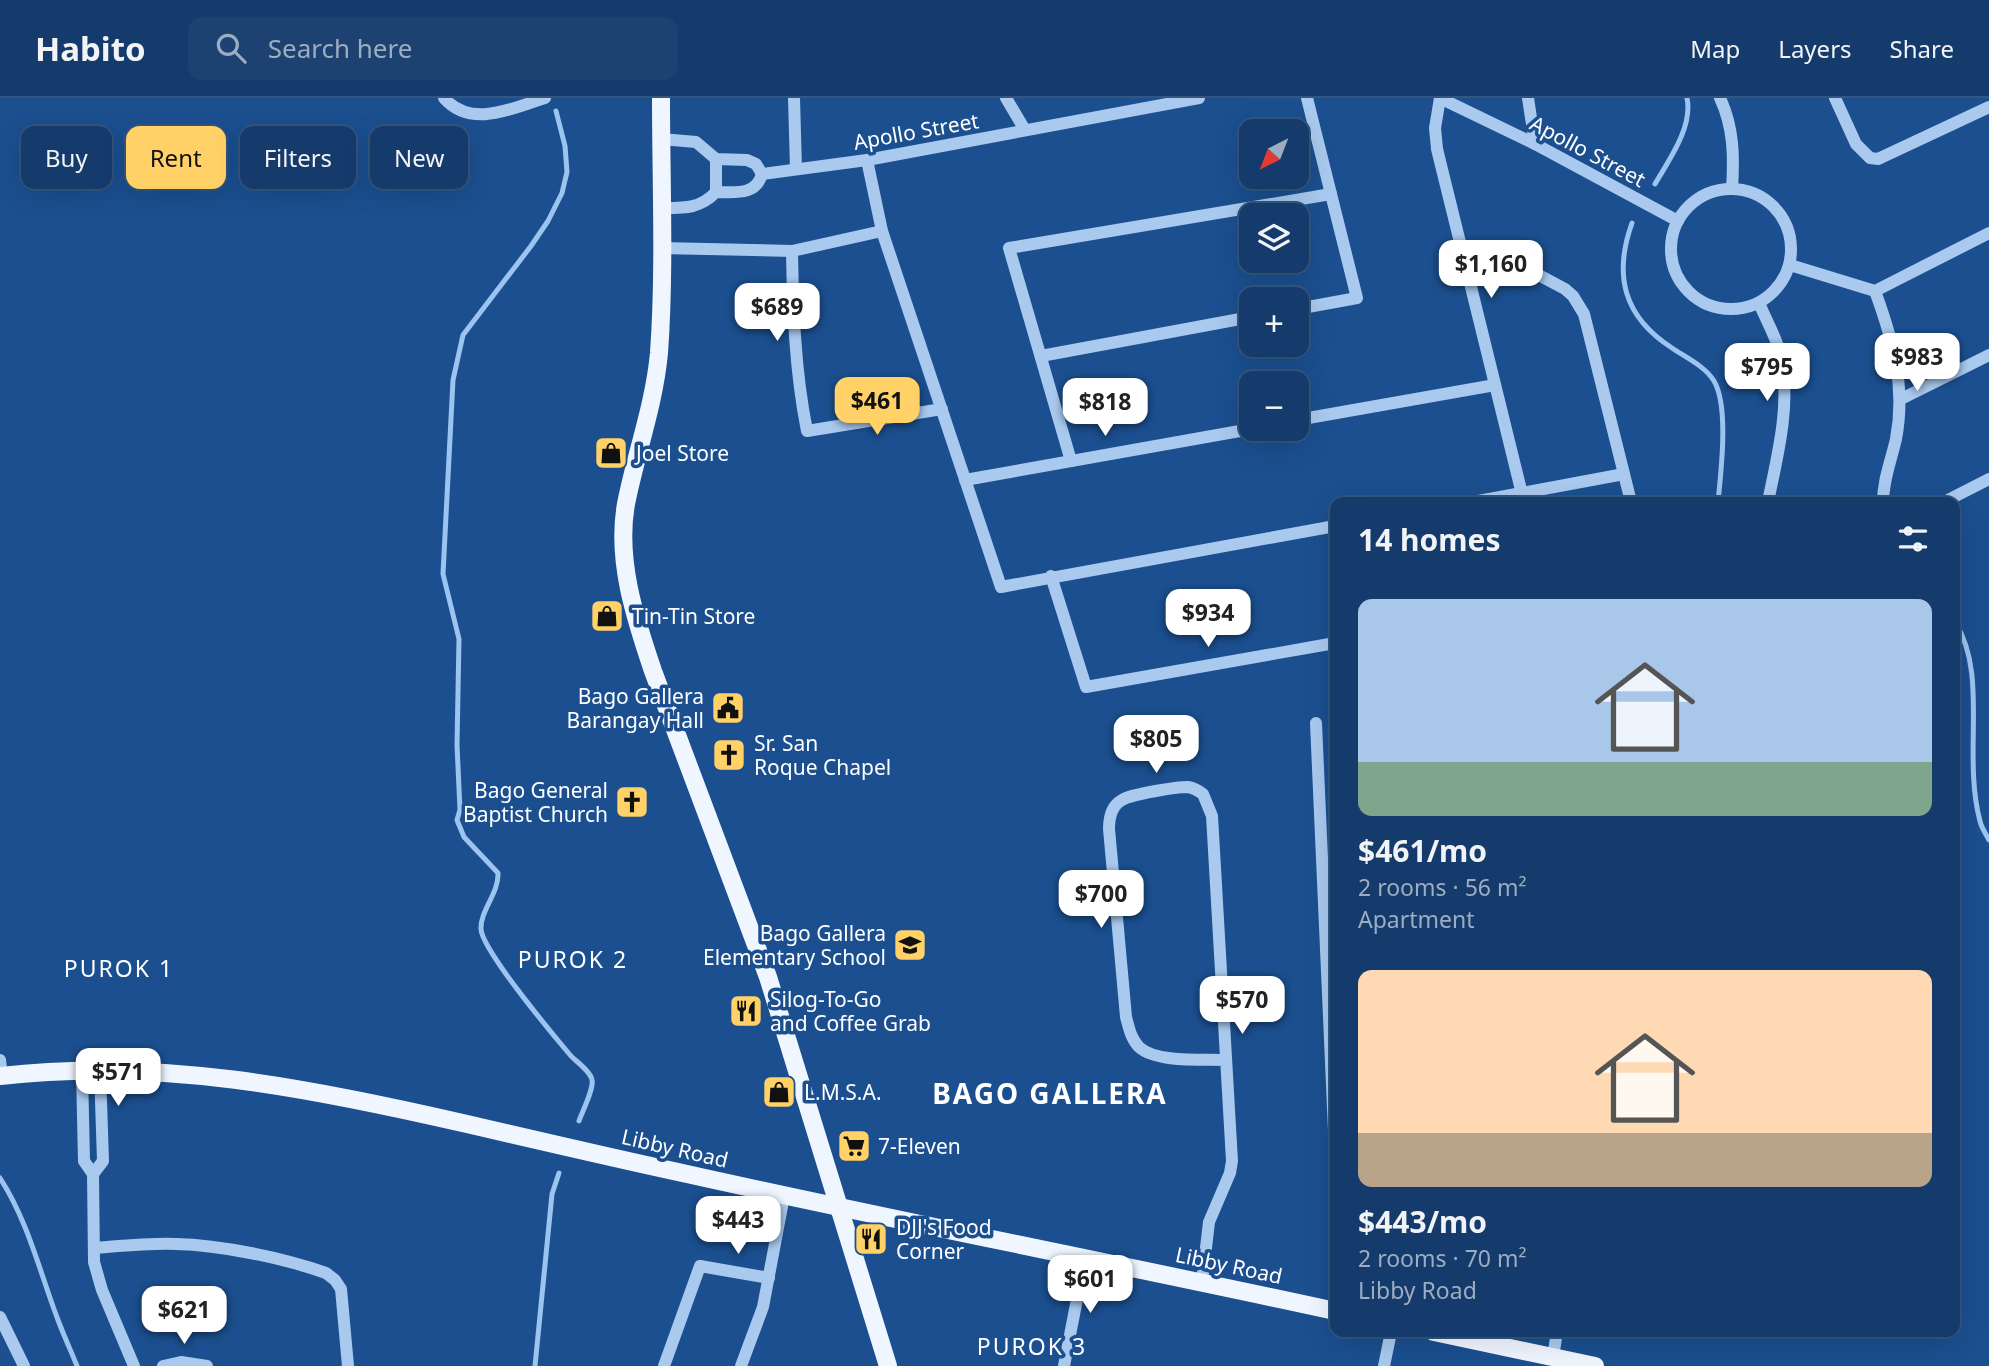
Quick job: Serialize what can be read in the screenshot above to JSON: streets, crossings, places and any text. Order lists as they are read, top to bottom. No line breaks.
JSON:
{"streets":{"main road":["Libby Road"],"street":["Apollo Street"]},"districts":["PUROK 2","PUROK 1","BAGO GALLERA","PUROK 3"],"places":{"shop":["Joel Store","Tin-Tin Store","L.M.S.A."],"public building":["Bago Gallera Barangay Hall"],"church":["Sr. San Roque Chapel","Bago General Baptist Church"],"school or university":["Bago Gallera Elementary School"],"restaurant":["Silog-To-Go and Coffee Grab","DJJ's Food Corner"],"supermarket":["7-Eleven"]},"north":"bottom left","page":{"header":"Habito","search":"Search here","nav":["Map","Layers","Share"],"map_buttons":["+","−"],"chip":["Buy","Rent","Filters","New"],"price":["$1,160","$689","$983","$795","$461","$818","$934","$805","$700","$570","$571","$443","$601","$621"],"heading":"14 homes","list":[{"name":"$461/mo","note":"2 rooms · 56 m² · Apartment"},{"name":"$443/mo","note":"2 rooms · 70 m² · Libby Road"}]}}
